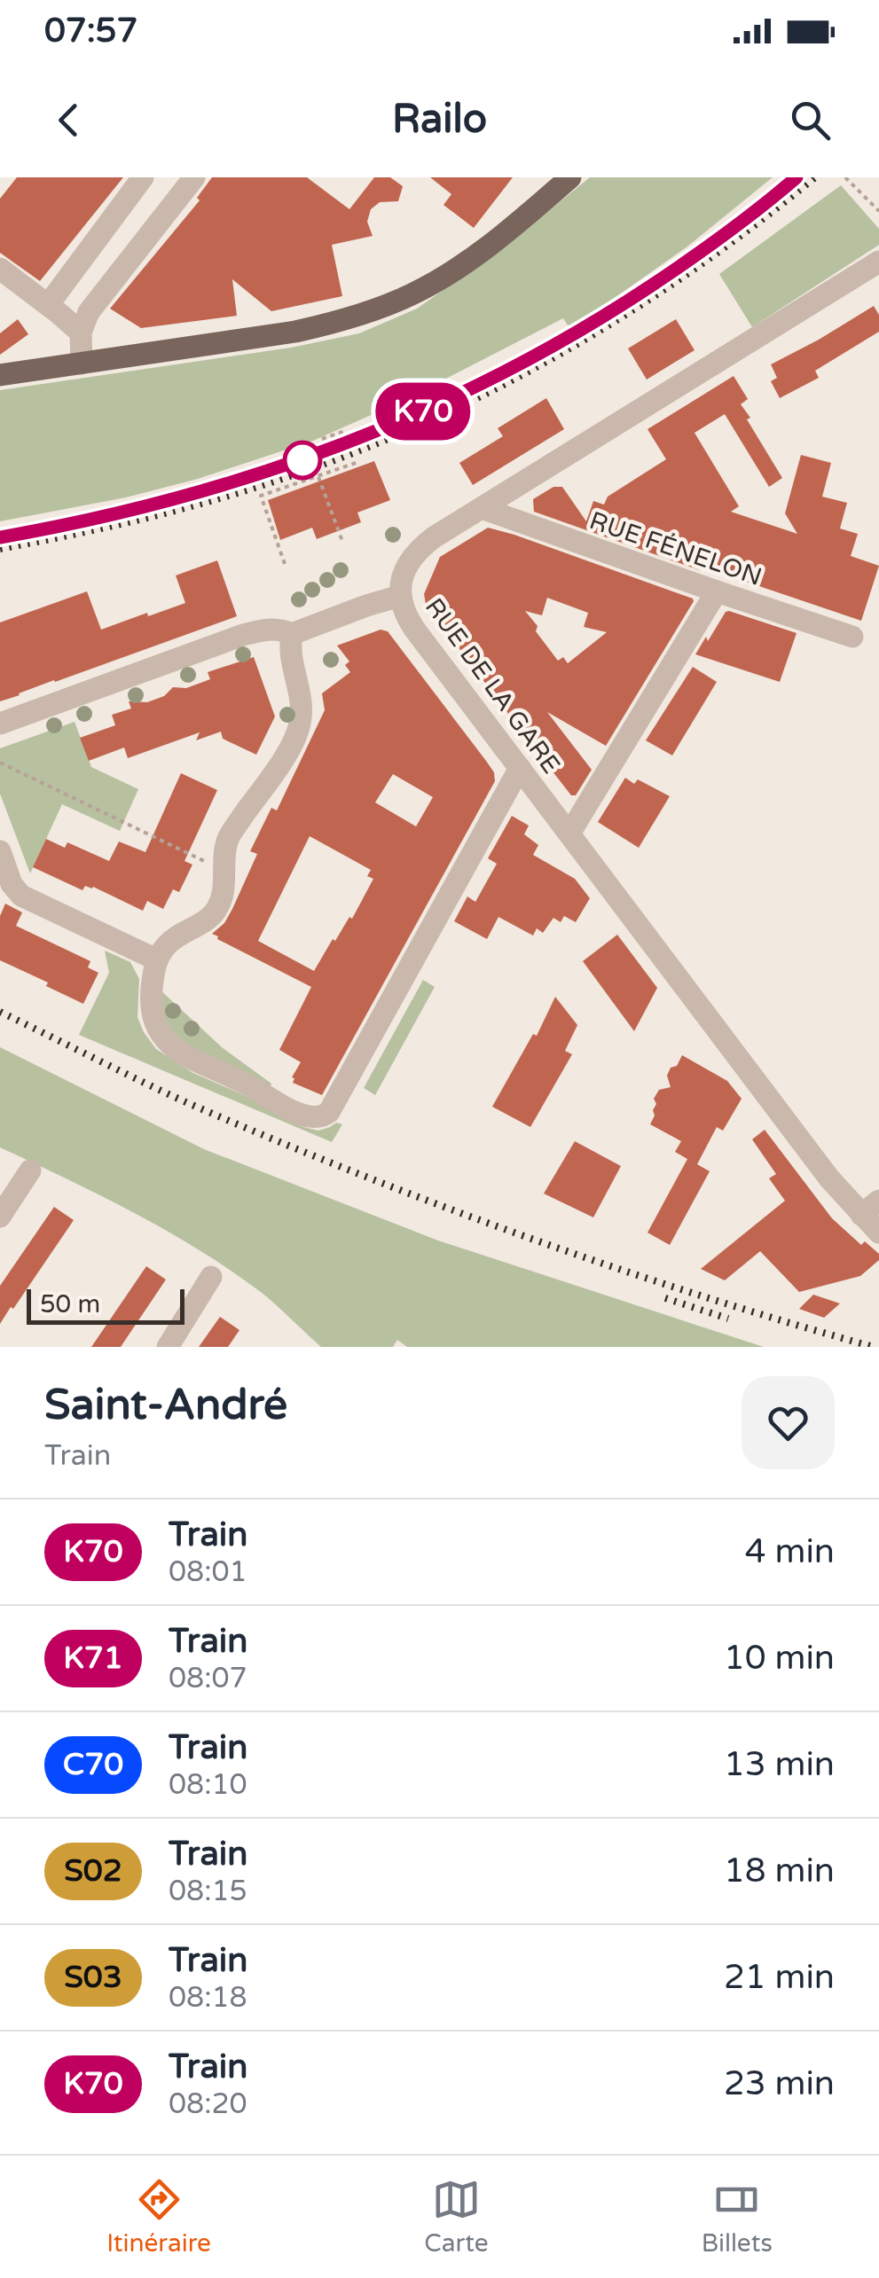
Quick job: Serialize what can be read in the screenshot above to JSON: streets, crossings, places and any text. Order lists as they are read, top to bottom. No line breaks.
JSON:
{"streets":{"street":["RUE FÉNELON","RUE DE LA GARE"]},"crossings":[["RUE FÉNELON","RUE DE LA GARE"]],"scale_bar":"50 m","page":{"status":"07:57","header":"Railo","on_map":"K70","scale":"50 m","heading":["Saint-André","Train"],"list":[{"mark":"K70","name":"Train","note":"08:01","value":"4 min"},{"mark":"K71","name":"Train","note":"08:07","value":"10 min"},{"mark":"C70","name":"Train","note":"08:10","value":"13 min"},{"mark":"S02","name":"Train","note":"08:15","value":"18 min"},{"mark":"S03","name":"Train","note":"08:18","value":"21 min"},{"mark":"K70","name":"Train","note":"08:20","value":"23 min"}],"tabs":["Itinéraire","Carte","Billets"]}}
